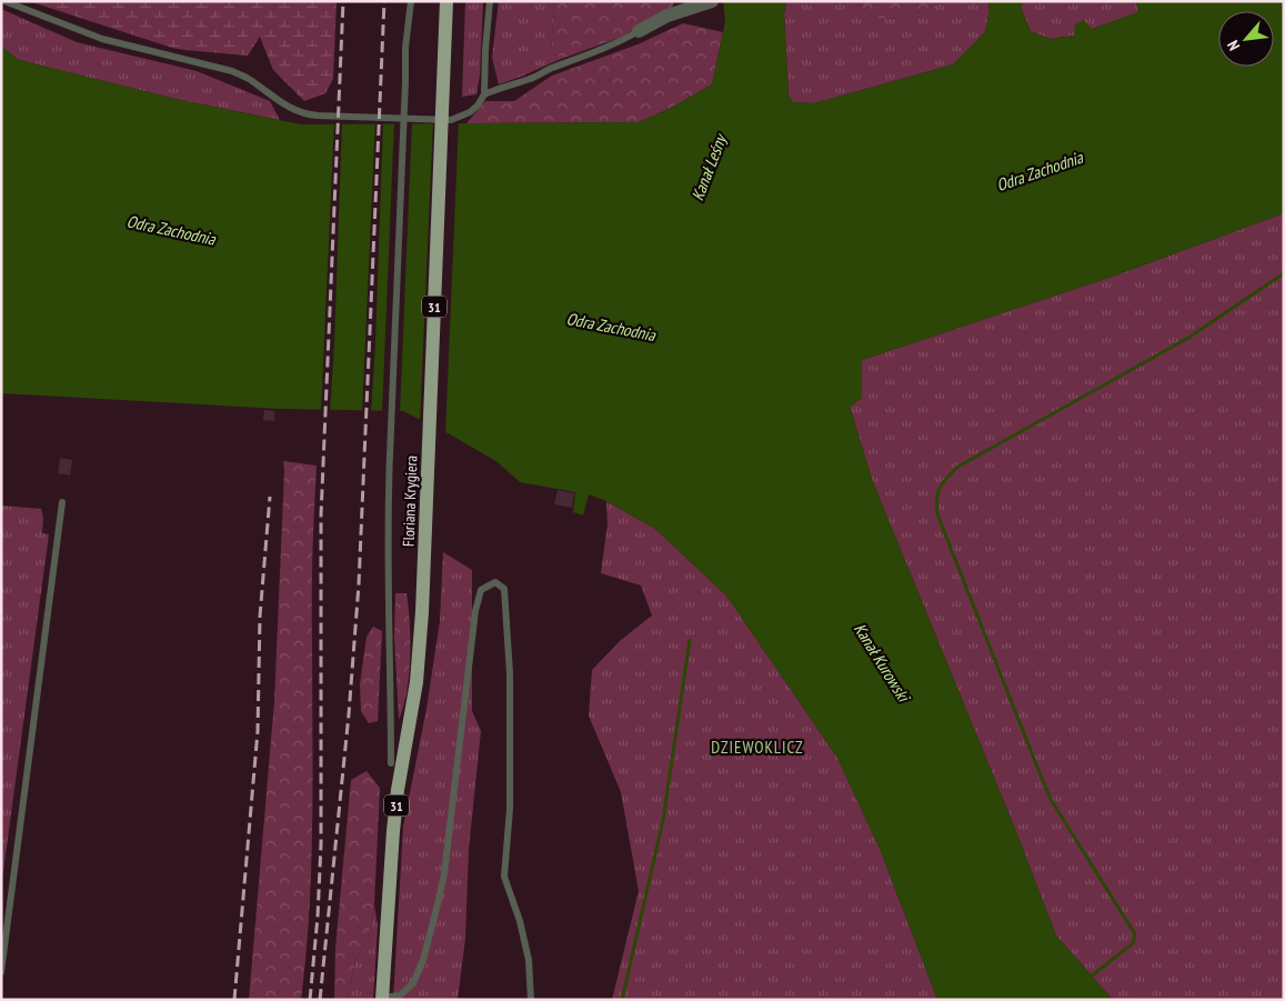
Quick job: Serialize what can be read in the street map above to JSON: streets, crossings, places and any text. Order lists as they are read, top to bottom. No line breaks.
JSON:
{"streets":{"main road":["31","Floriana Krygiera"]},"districts":["DZIEWOKLICZ"],"water":["Kanał Leśny","Odra Zachodnia","Kanał Kurowski"],"north":"bottom left"}
